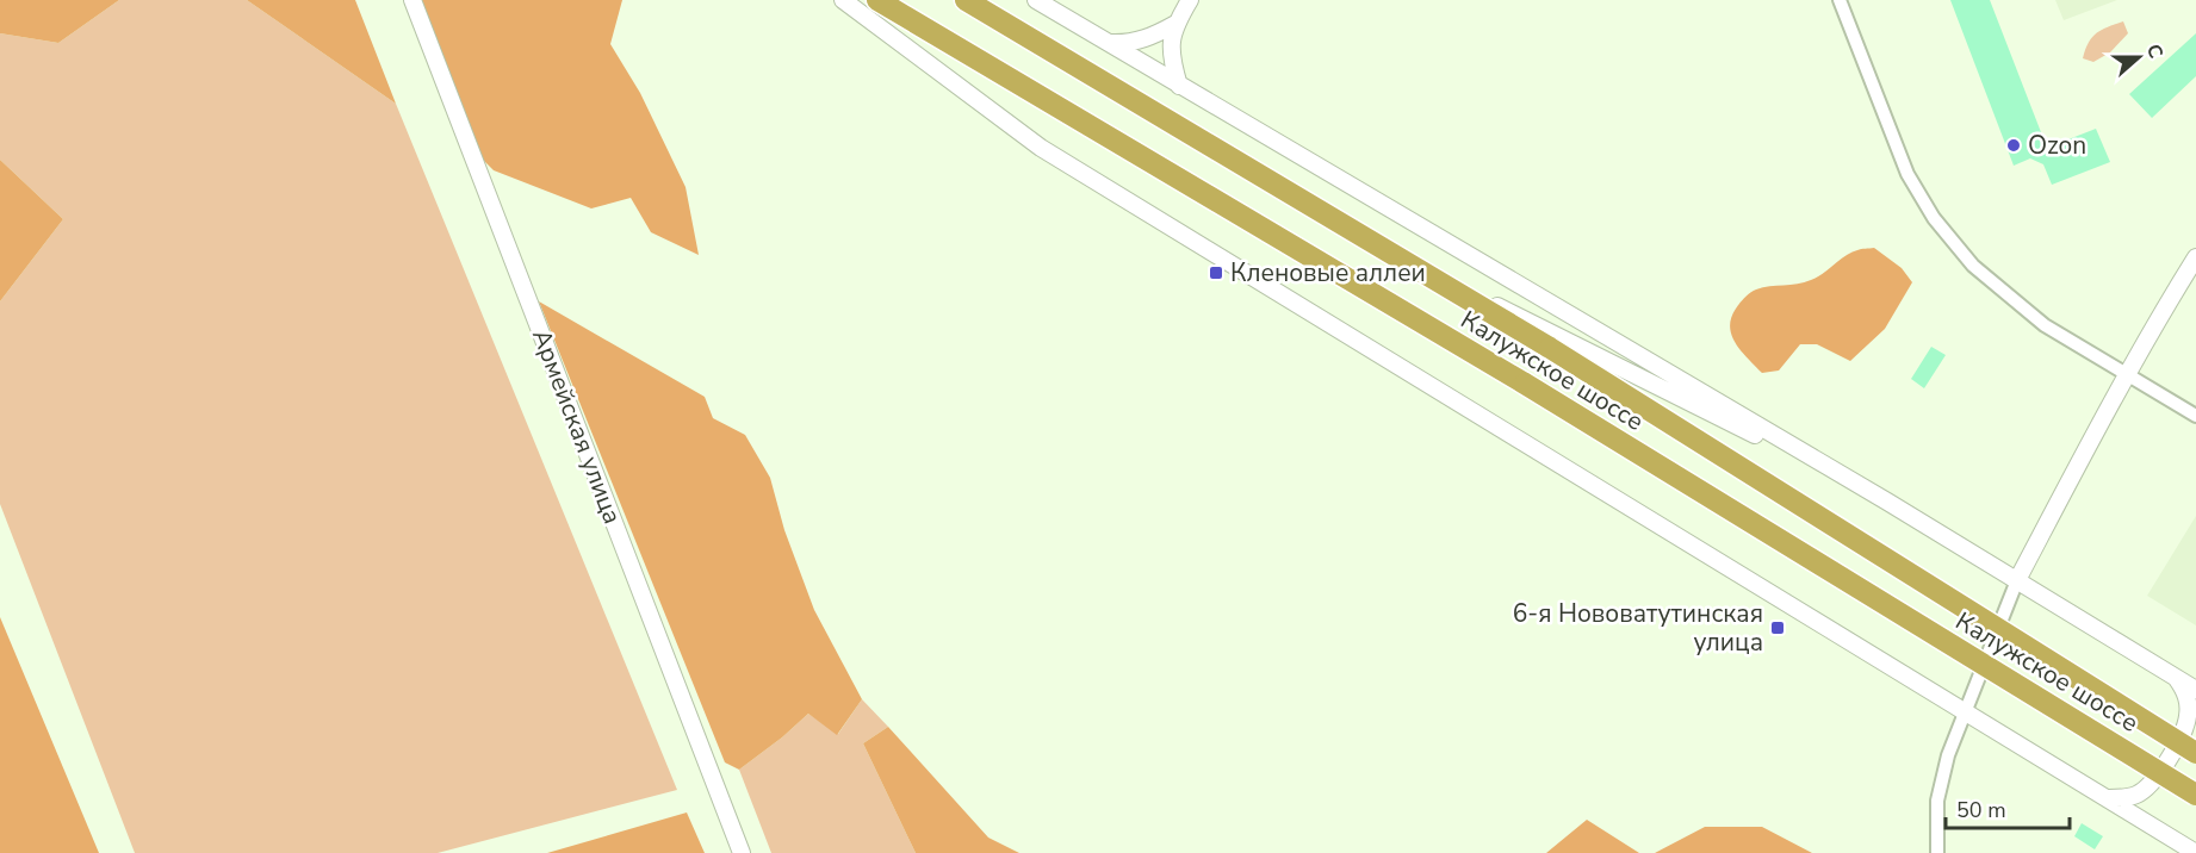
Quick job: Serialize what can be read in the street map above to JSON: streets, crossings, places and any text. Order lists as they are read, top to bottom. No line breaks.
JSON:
{"streets":{"highway":["Калужское шоссе"],"street":["Армейская улица"]},"places":{"other":["Ozon"],"transit":["Кленовые аллеи","6-я Нововатутинская улица"]},"scale_bar":"50 m","north":"right"}
